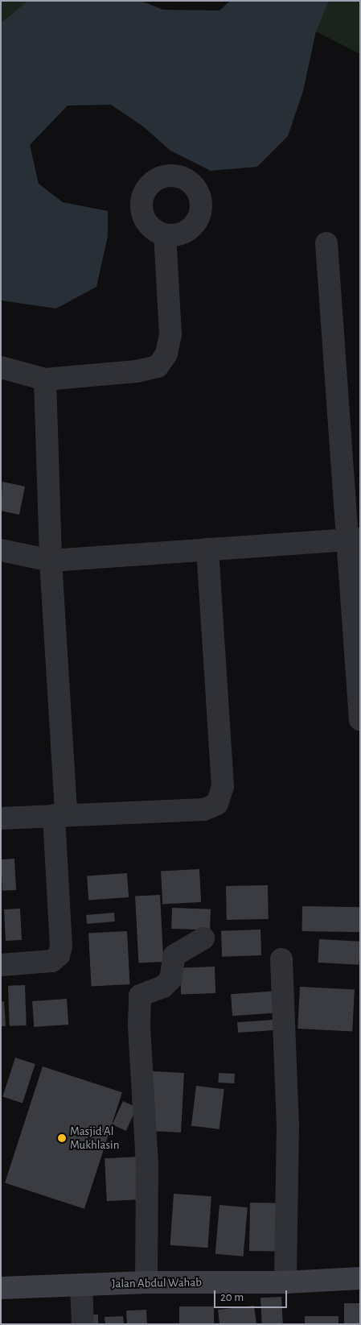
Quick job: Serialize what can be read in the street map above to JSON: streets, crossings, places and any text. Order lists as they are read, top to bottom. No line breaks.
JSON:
{"streets":{"street":["Jalan Abdul Wahab"]},"places":["Masjid Al Mukhlasin"],"scale_bar":"20 m"}
